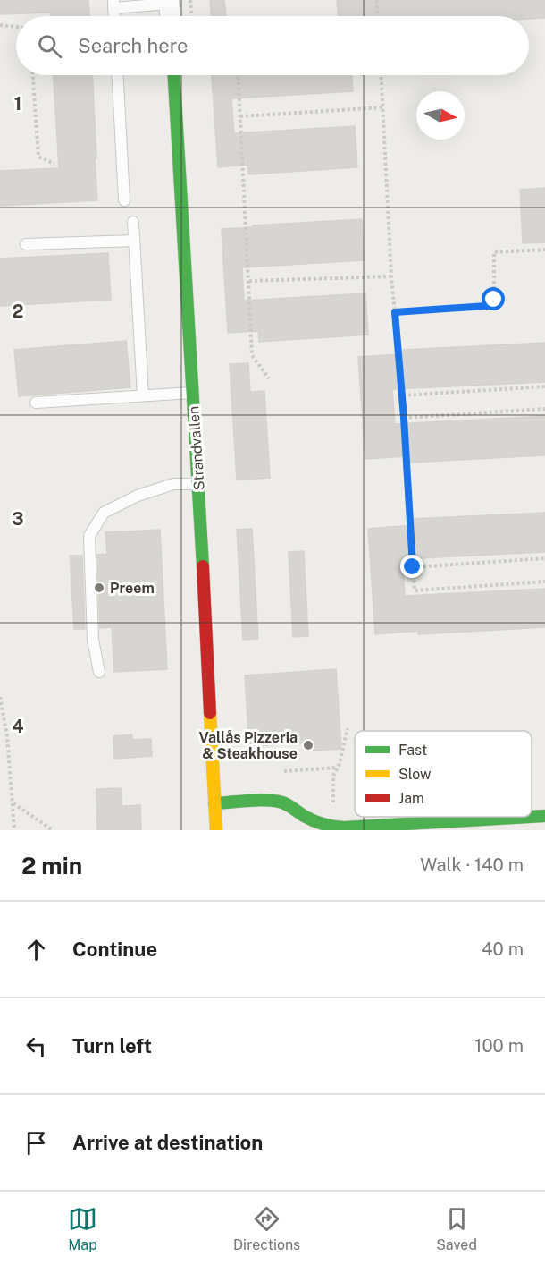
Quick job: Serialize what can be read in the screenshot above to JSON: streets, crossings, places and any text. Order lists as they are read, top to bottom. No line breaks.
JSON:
{"streets":{"street":["Strandvallen"]},"places":["Preem","Vallås Pizzeria & Steakhouse"],"legend":["Fast","Slow","Jam"],"north":"right","page":{"search":"Search here","heading":["2 min","Walk · 140 m"],"list":[["Continue","40 m"],["Turn left","100 m"],"Arrive at destination"],"nav":["Map","Directions","Saved"]},"grid":{"rows":["1","2","3","4"]}}
